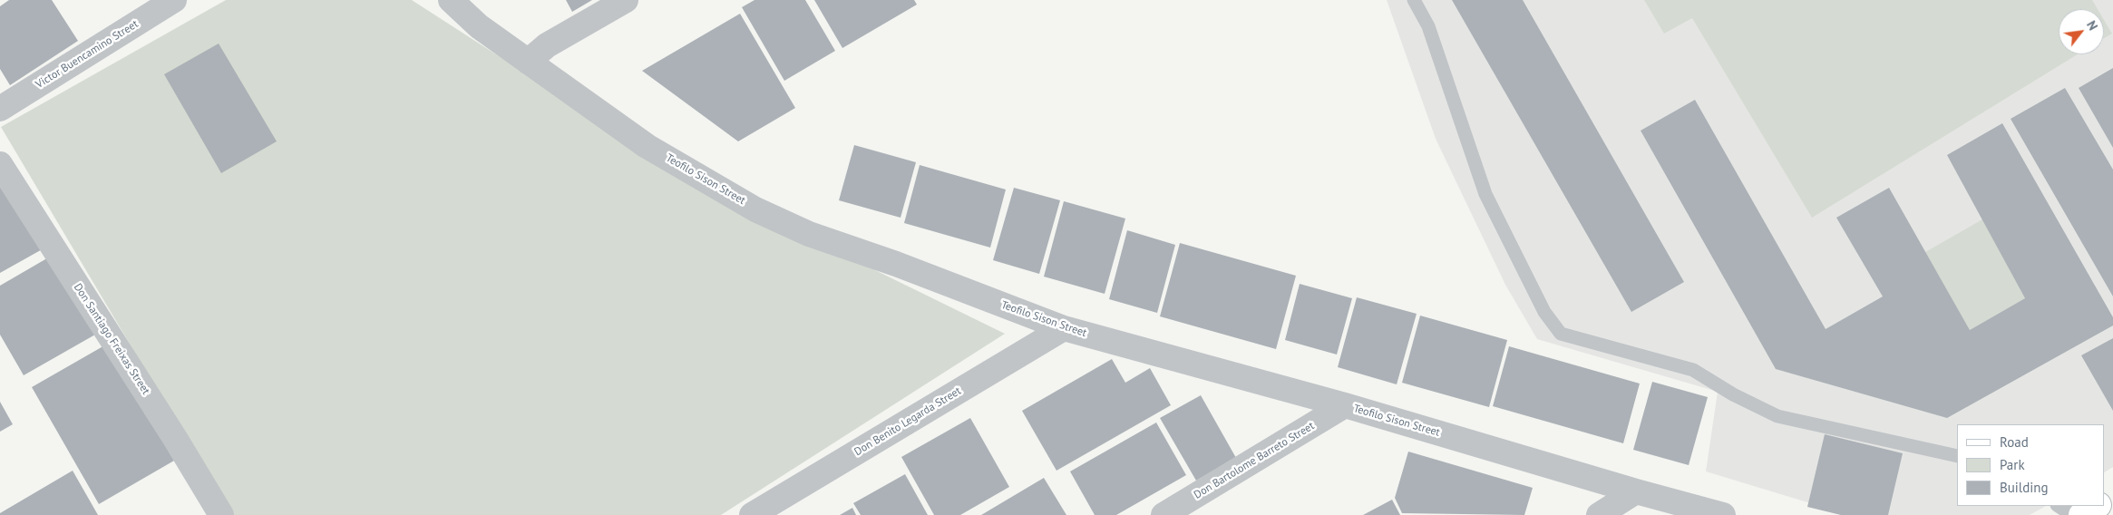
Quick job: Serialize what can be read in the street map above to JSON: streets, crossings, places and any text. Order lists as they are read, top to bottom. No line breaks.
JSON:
{"streets":{"street":["Victor Buencamino Street","Teofilo Sison Street","Don Santiago Freixas Street","Don Benito Legarda Street","Don Bartolome Barreto Street"]},"crossings":[["Teofilo Sison Street","Don Benito Legarda Street"],["Teofilo Sison Street","Don Bartolome Barreto Street"]],"legend":["Road","Park","Building"],"north":"top right"}
